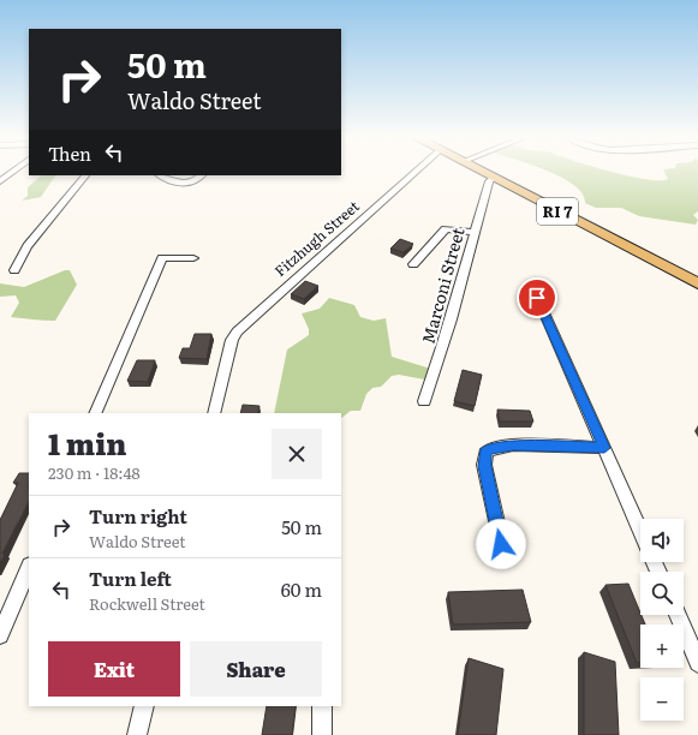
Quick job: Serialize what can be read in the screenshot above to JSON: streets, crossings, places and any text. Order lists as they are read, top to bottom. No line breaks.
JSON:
{"streets":{"main road":["RI 7"],"street":["Fitzhugh Street","Marconi Street"]},"crossings":[["RI 7","Marconi Street"]],"page":{"turn":["50 m","Waldo Street"],"then":"Then","heading":["1 min","230 m · 18:48"],"list":[{"name":"Turn right","note":"Waldo Street","value":"50 m"},{"name":"Turn left","note":"Rockwell Street","value":"60 m"}],"map_buttons":["+","−"],"buttons":["Exit","Share"]}}
